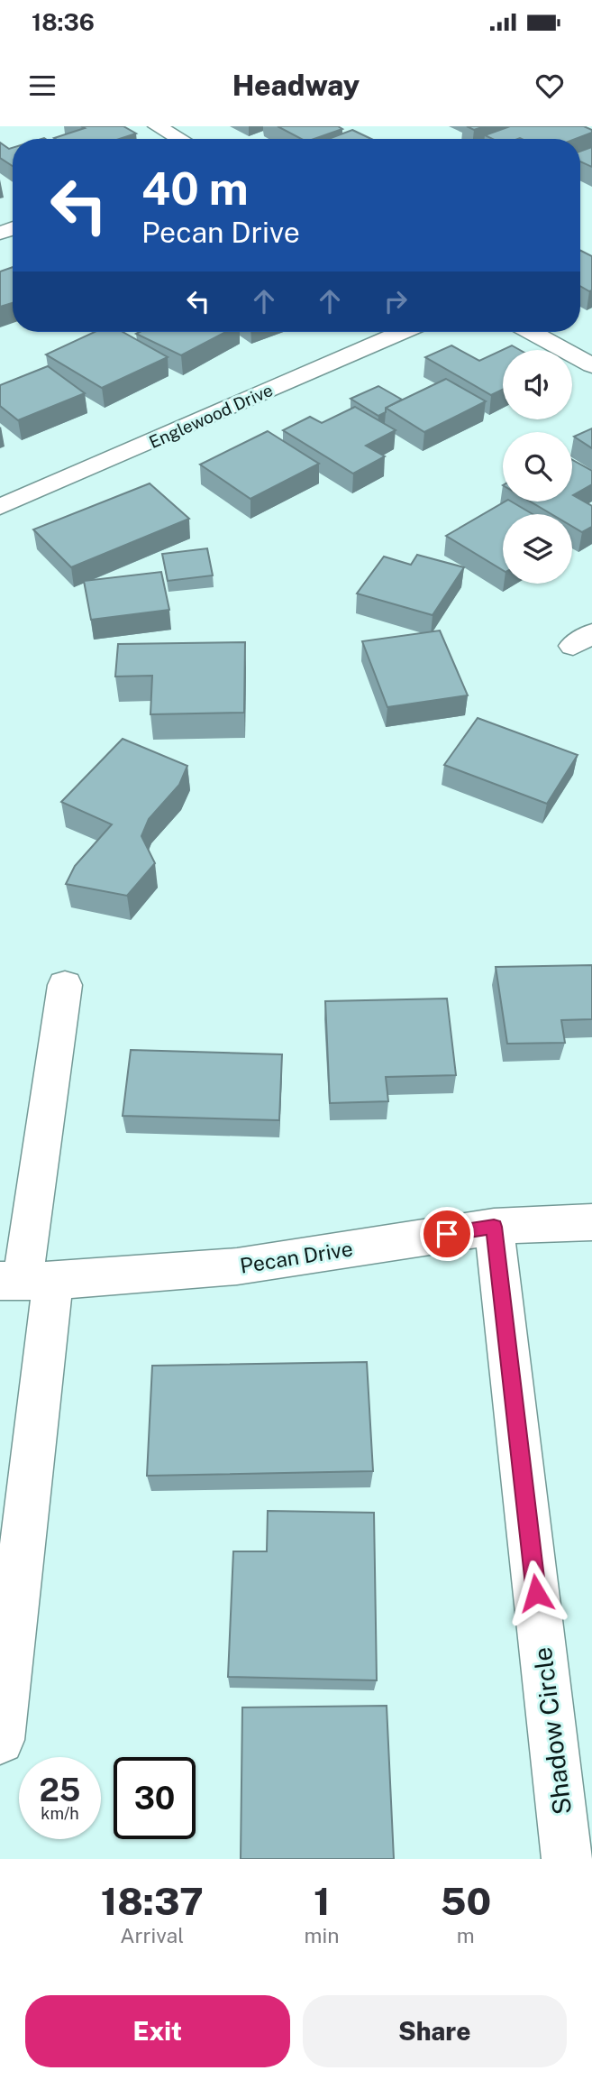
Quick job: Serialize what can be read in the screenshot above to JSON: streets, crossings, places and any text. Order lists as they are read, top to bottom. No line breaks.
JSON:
{"streets":{"street":["Englewood Drive","Pecan Drive","Shadow Circle"]},"crossings":[["Pecan Drive","Shadow Circle"]],"page":{"status":"18:36","header":"Headway","turn":["40 m","Pecan Drive"],"speed":"25 km/h","limit":"30","eta":["18:37","Arrival","1","min","50","m"],"buttons":["Exit","Share"]}}
